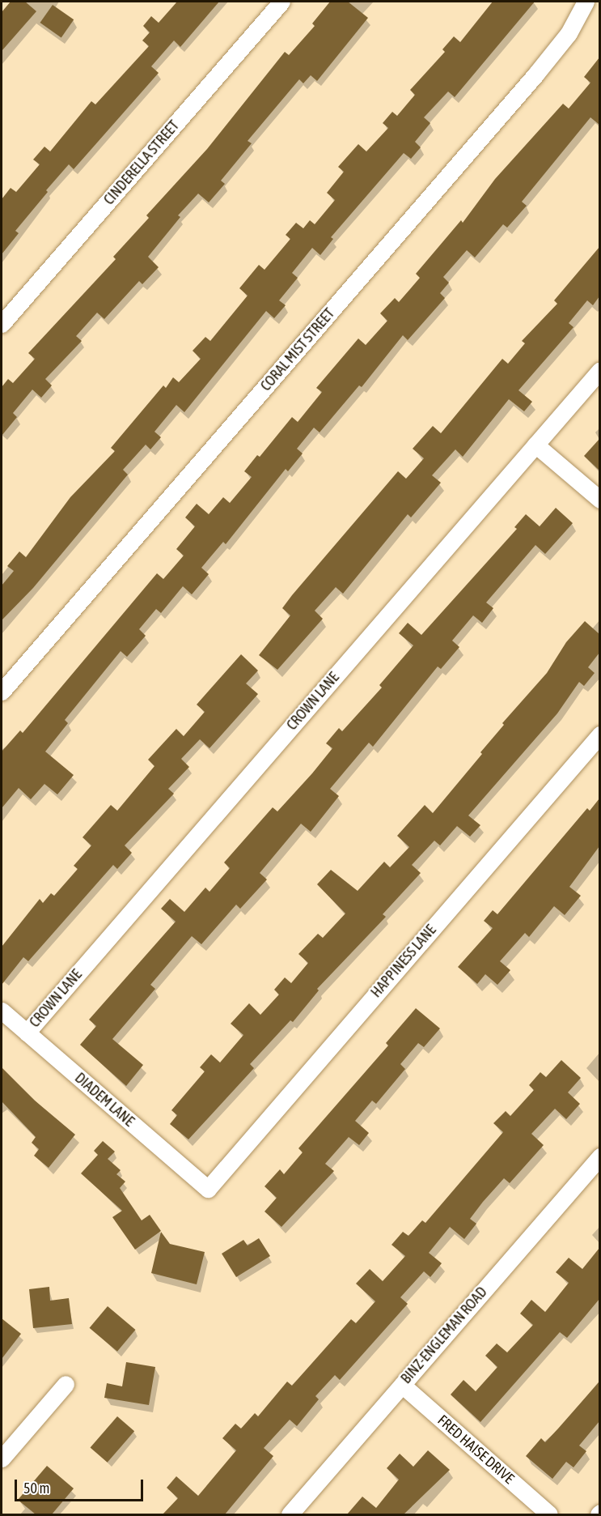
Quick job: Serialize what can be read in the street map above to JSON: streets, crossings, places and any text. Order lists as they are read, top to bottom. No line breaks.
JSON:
{"streets":{"street":["CINDERELLA STREET","CORAL MIST STREET","CROWN LANE","HAPPINESS LANE","DIADEM LANE","BINZ-ENGLEMAN ROAD","FRED HAISE DRIVE"]},"crossings":[["CROWN LANE","DIADEM LANE"],["HAPPINESS LANE","DIADEM LANE"],["BINZ-ENGLEMAN ROAD","FRED HAISE DRIVE"]],"scale_bar":"50 m"}
